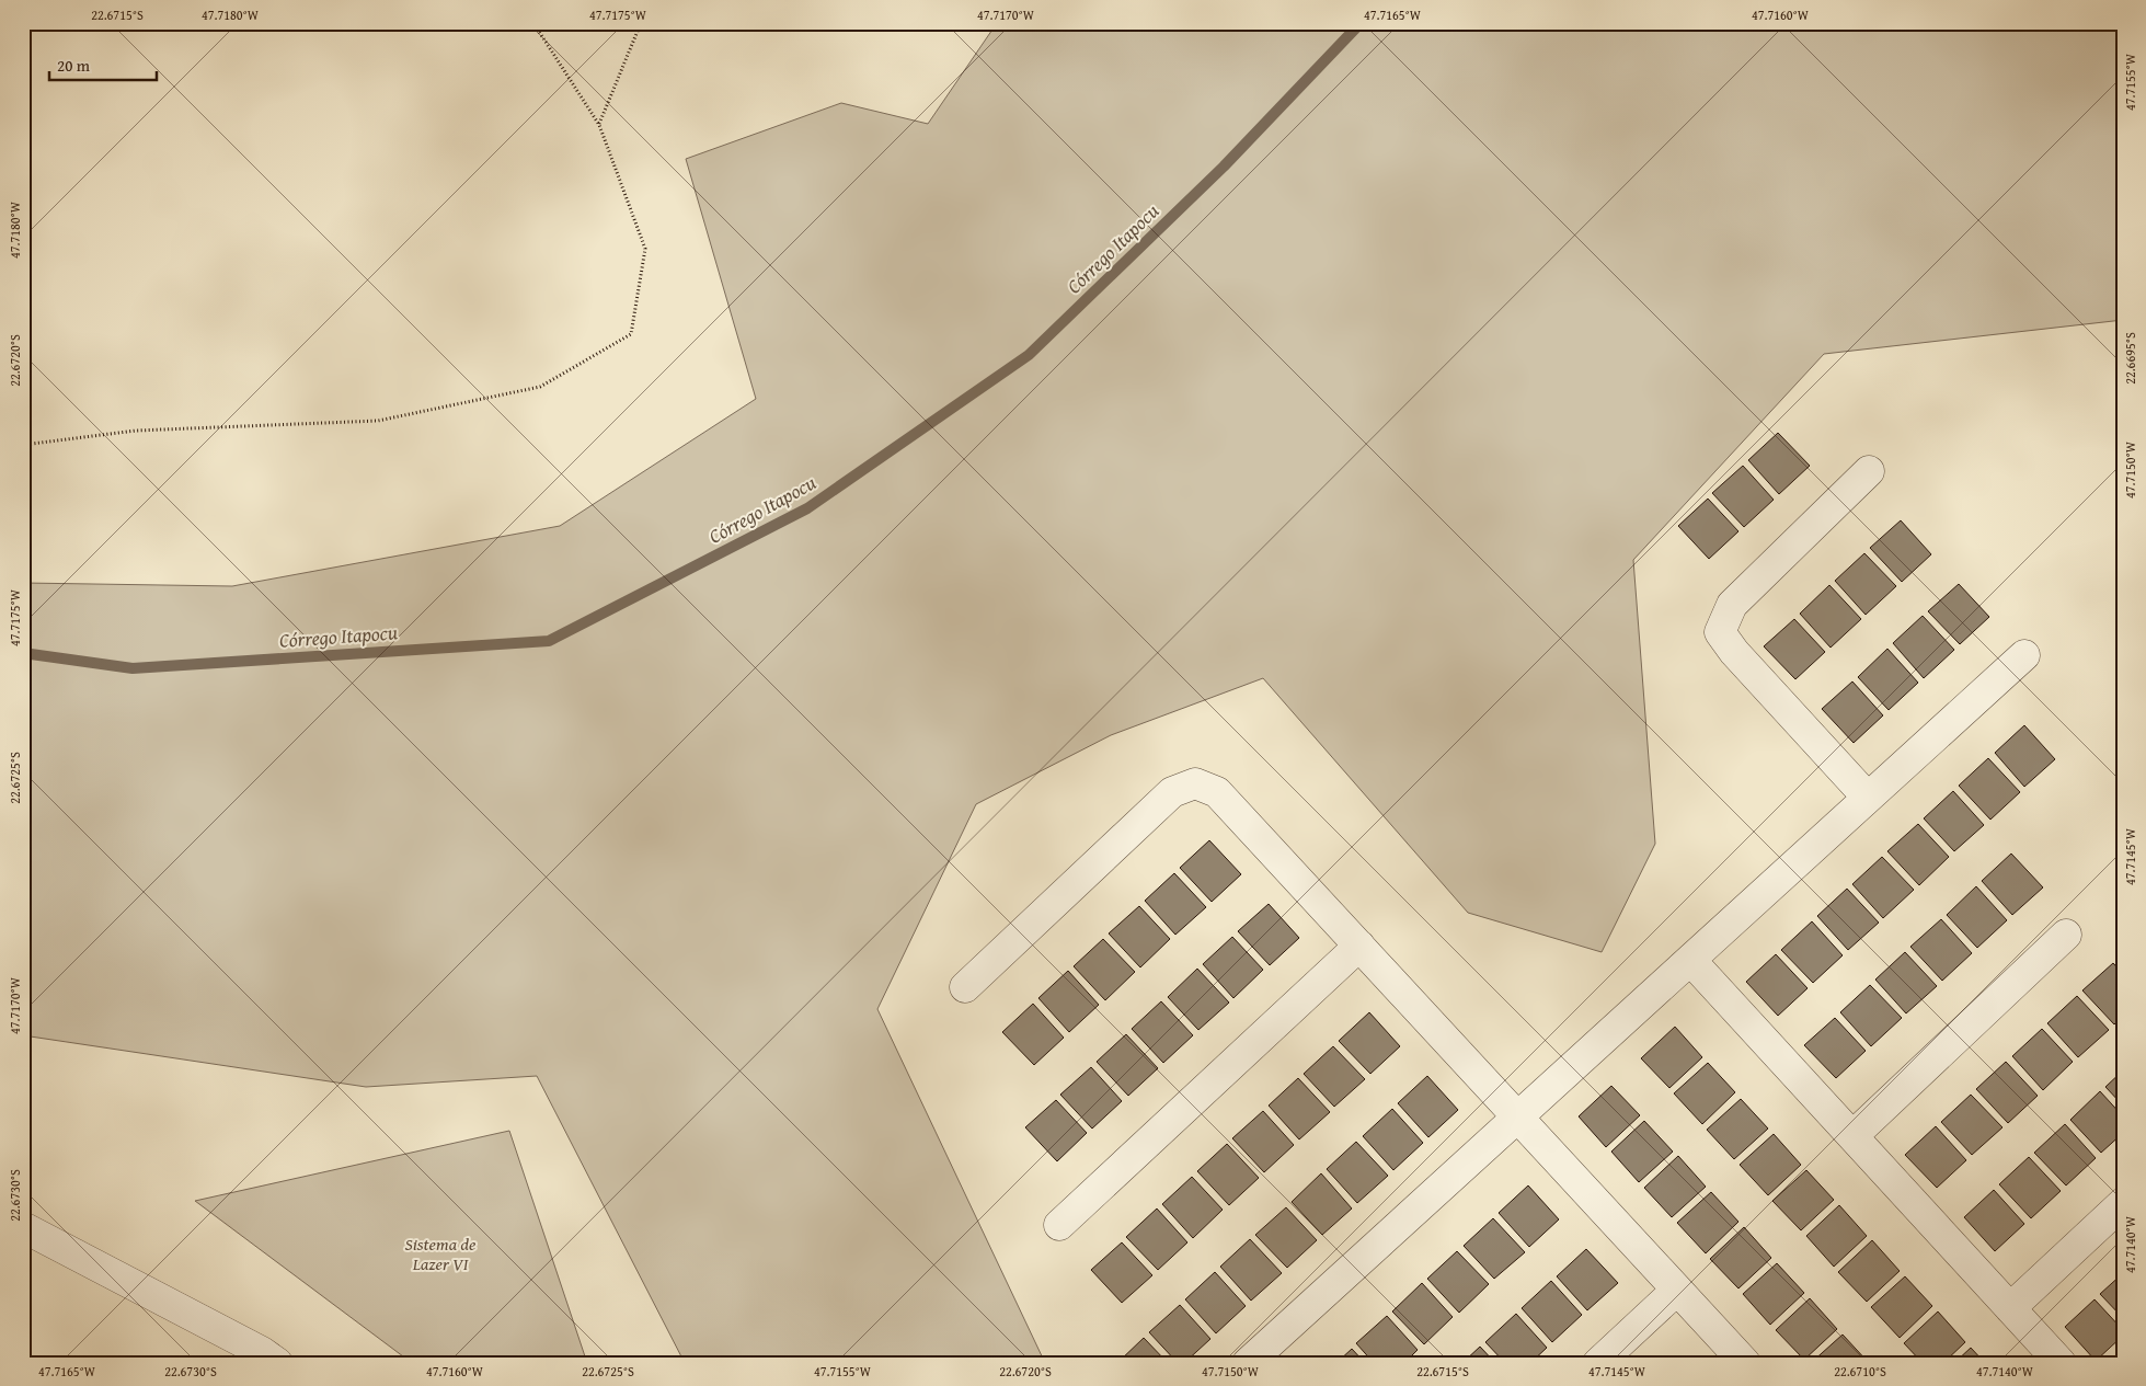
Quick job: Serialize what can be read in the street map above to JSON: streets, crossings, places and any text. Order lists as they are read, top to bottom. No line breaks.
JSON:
{"water":["Córrego Itapocu"],"parks":["Sistema de Lazer VI"],"scale_bar":"20 m","coordinates":["22.6715°S","47.7180°W","47.7175°W","47.7170°W","47.7165°W","47.7160°W","47.7155°W","22.6695°S","22.6720°S","47.7150°W","22.6725°S","47.7145°W","22.6730°S","47.7140°W","22.6710°S"]}
